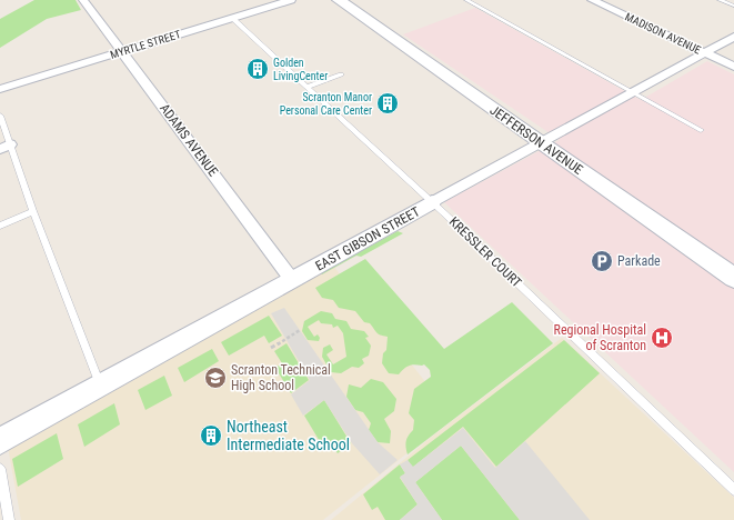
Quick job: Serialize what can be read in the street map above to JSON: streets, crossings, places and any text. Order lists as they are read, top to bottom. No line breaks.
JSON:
{"streets":{"main road":["JEFFERSON AVENUE"],"street":["MADISON AVENUE","MYRTLE STREET","ADAMS AVENUE","EAST GIBSON STREET"],"lane":["KRESSLER COURT"]},"crossings":[["MADISON AVENUE","EAST GIBSON STREET"],["MYRTLE STREET","ADAMS AVENUE"],["MYRTLE STREET","KRESSLER COURT"],["ADAMS AVENUE","EAST GIBSON STREET"],["JEFFERSON AVENUE","EAST GIBSON STREET"],["EAST GIBSON STREET","KRESSLER COURT"]],"places":{"building":["Golden LivingCenter","Scranton Manor Personal Care Center","Northeast Intermediate School"],"parking":["Parkade"],"hospital":["Regional Hospital of Scranton"],"school or university":["Scranton Technical High School"]}}
